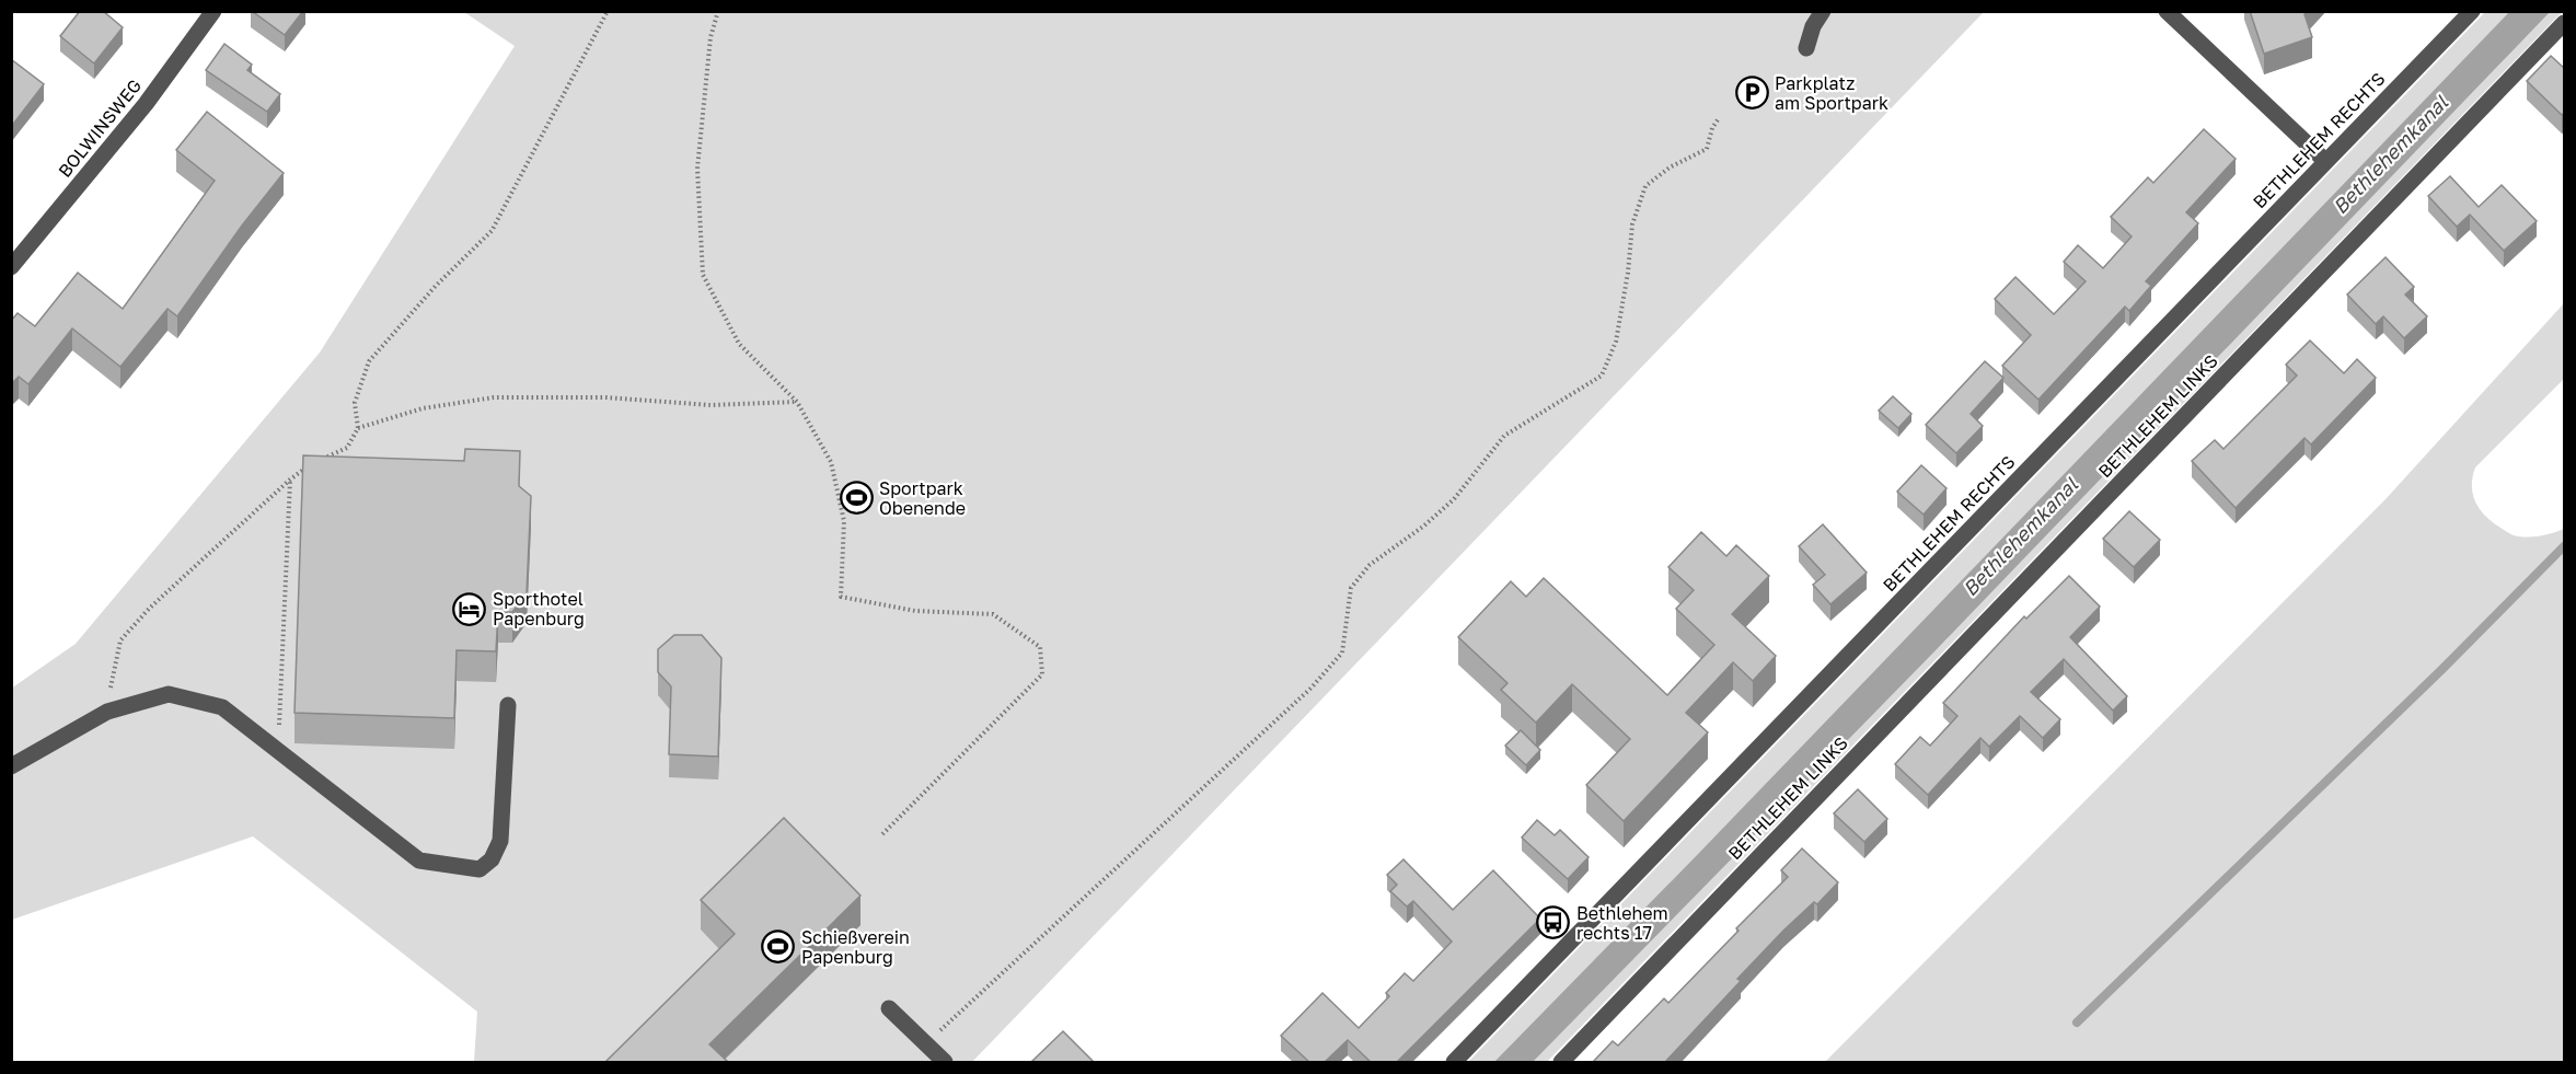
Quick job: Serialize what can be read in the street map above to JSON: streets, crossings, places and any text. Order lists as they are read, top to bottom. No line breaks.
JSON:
{"streets":{"street":["BOLWINSWEG","BETHLEHEM RECHTS","BETHLEHEM LINKS"]},"water":["Bethlehemkanal"],"places":{"parking":["Parkplatz am Sportpark"],"sports":["Sportpark Obenende","Schießverein Papenburg"],"hotel":["Sporthotel Papenburg"],"bus stop":["Bethlehem rechts 17"]}}
